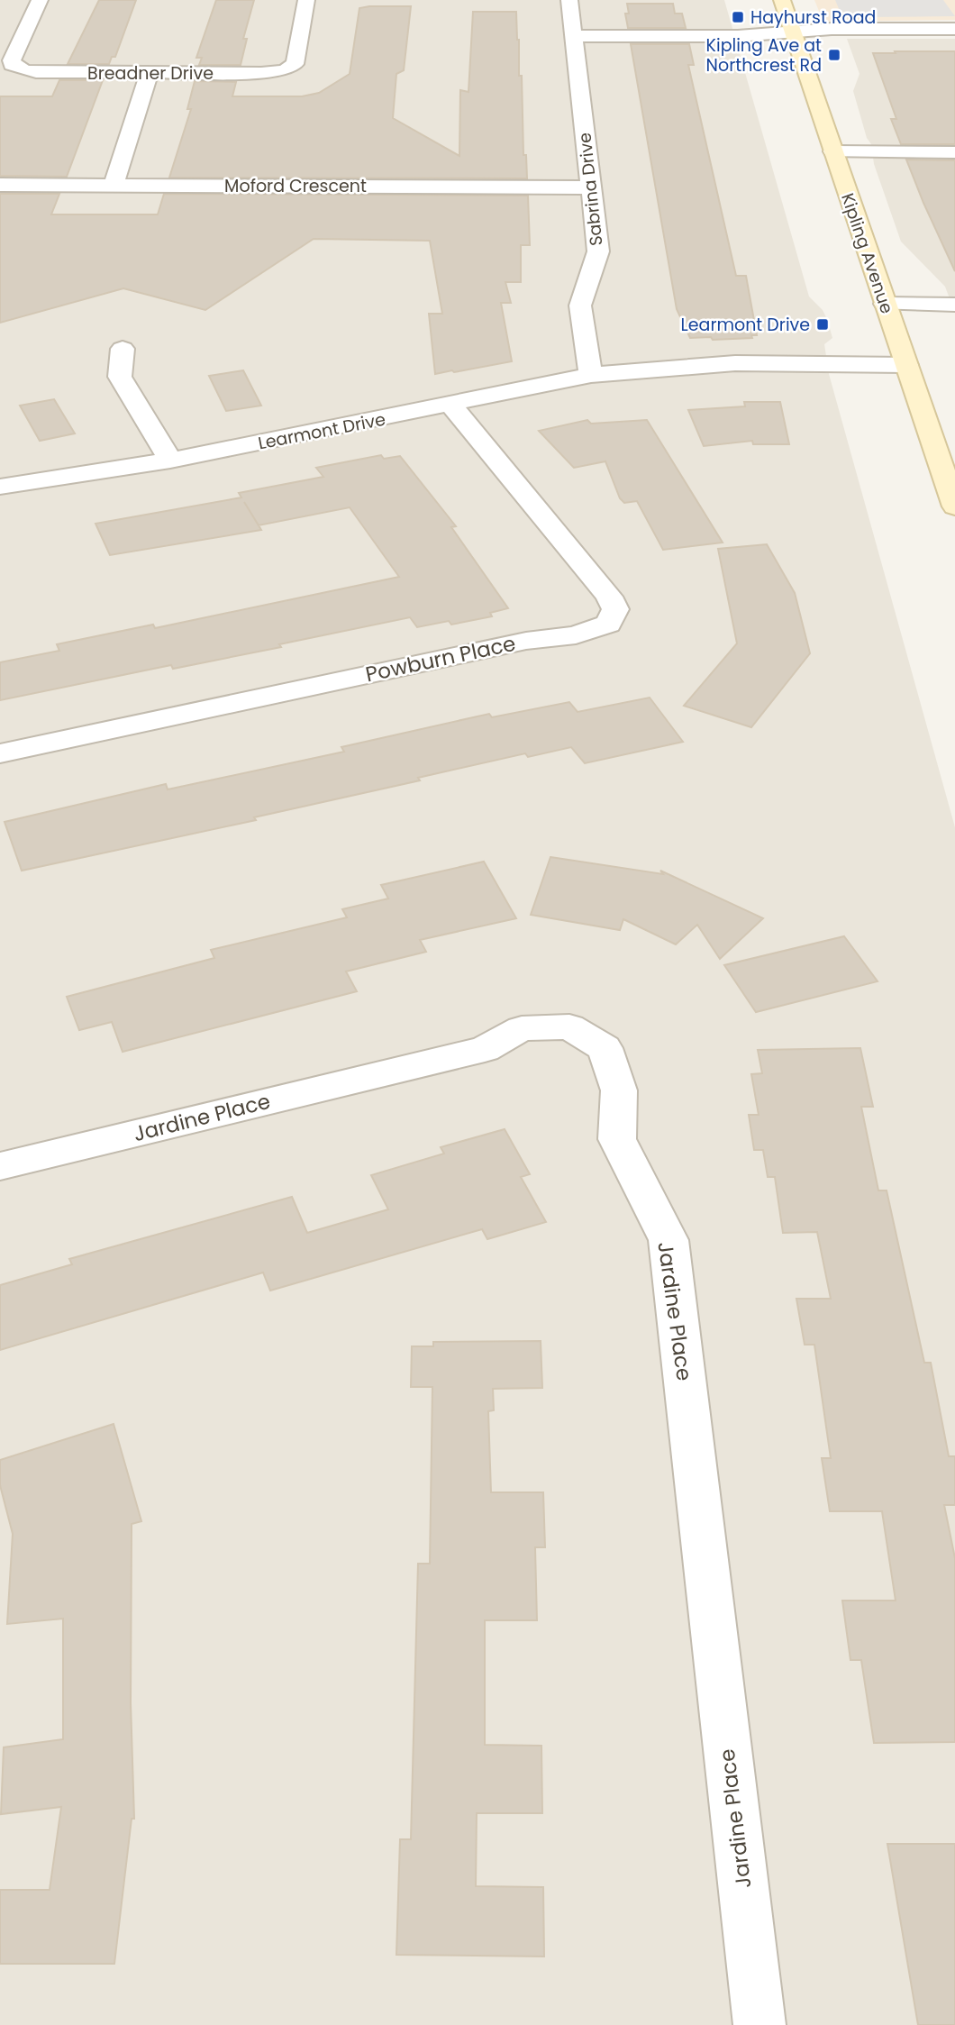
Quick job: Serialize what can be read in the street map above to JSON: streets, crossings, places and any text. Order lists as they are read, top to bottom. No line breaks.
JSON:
{"streets":{"main road":["Kipling Avenue"],"street":["Breadner Drive","Moford Crescent","Sabrina Drive","Learmont Drive","Powburn Place","Jardine Place"]},"crossings":[["Moford Crescent","Sabrina Drive"],["Sabrina Drive","Learmont Drive"],["Kipling Avenue","Learmont Drive"],["Learmont Drive","Powburn Place"]],"places":{"transit":["Hayhurst Road","Kipling Ave at Northcrest Rd","Learmont Drive"]}}
